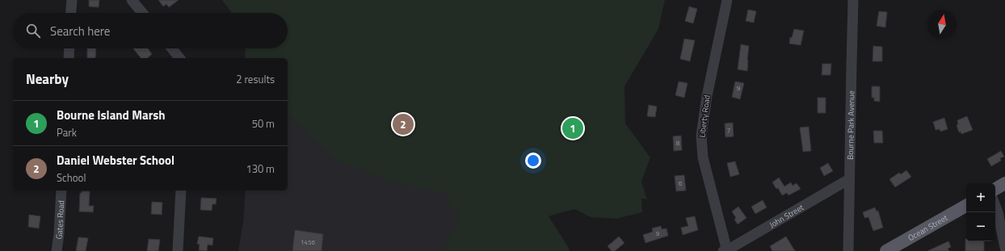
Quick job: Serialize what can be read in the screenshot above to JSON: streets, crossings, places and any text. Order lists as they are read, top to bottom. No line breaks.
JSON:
{"streets":{"main road":["Ocean Street"],"street":["Liberty Road","Bourne Park Avenue","John Street","Gates Road"]},"crossings":[["Liberty Road","John Street"],["Bourne Park Avenue","John Street"]],"house_numbers":["9","7","8","6","9","1456"],"north":"top","page":{"search":"Search here","heading":["Nearby","2 results"],"list":[{"mark":"1","name":"Bourne Island Marsh","note":"Park","value":"50 m"},{"mark":"2","name":"Daniel Webster School","note":"School","value":"130 m"}],"pins":["2","1"],"map_buttons":["+","−"]}}
